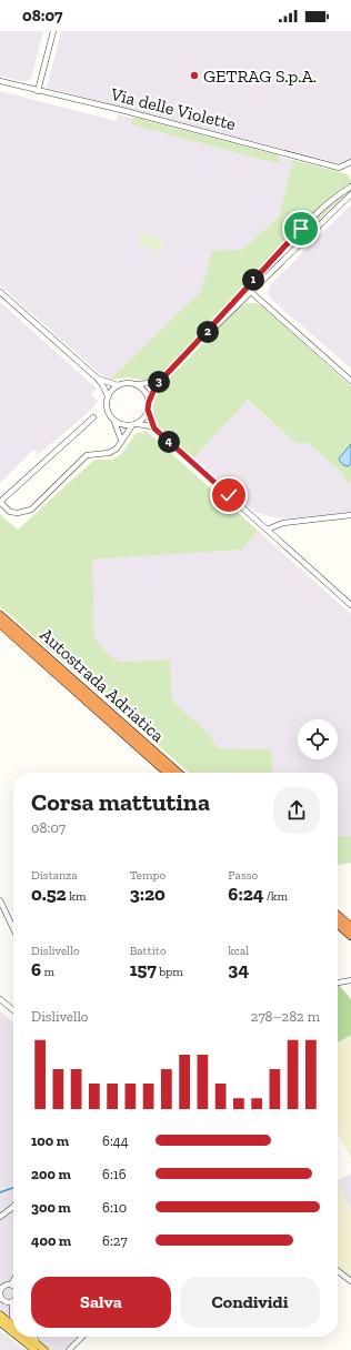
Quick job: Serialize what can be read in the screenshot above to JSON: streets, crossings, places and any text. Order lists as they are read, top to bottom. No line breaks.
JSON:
{"streets":{"highway":["Autostrada Adriatica"],"street":["Via delle Violette"]},"places":["GETRAG S.p.A."],"page":{"status":"08:07","pins":["1","2","3","4"],"heading":["Corsa mattutina","08:07"],"stats":[["Distanza","0.52 km"],["Tempo","3:20"],["Passo","6:24 /km"],["Dislivello","6 m"],["Battito","157 bpm"],["kcal","34"]],"chart":["Dislivello","278–282 m"],"list":[{"name":"100 m","note":"6:44"},{"name":"200 m","note":"6:16"},{"name":"300 m","note":"6:10"},{"name":"400 m","note":"6:27"}],"buttons":["Salva","Condividi"]}}
